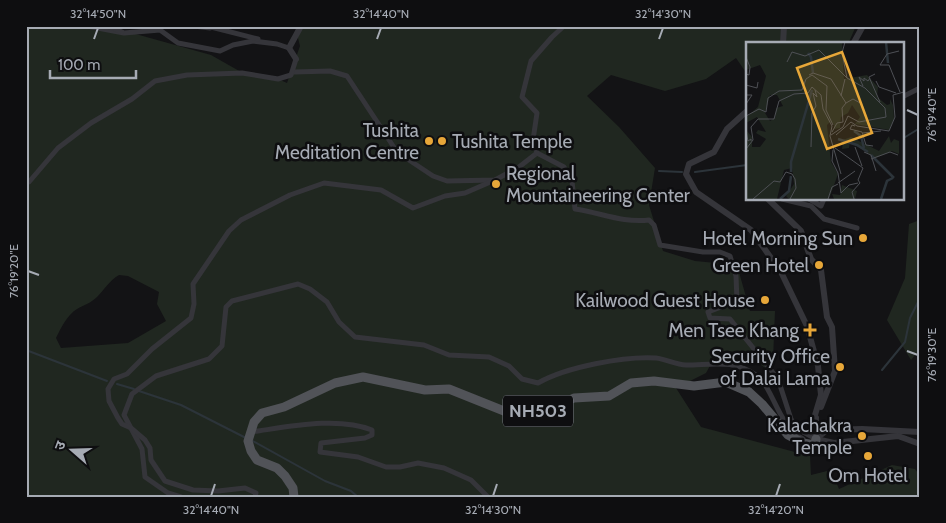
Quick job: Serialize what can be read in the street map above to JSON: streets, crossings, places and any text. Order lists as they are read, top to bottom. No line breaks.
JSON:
{"streets":{"main road":["NH503"]},"places":{"other":["Tushita Meditation Centre","Tushita Temple","Regional Mountaineering Center","Hotel Morning Sun","Green Hotel","Kailwood Guest House","Security Office of Dalai Lama","Kalachakra Temple","Om Hotel"],"health":["Men Tsee Khang"]},"scale_bar":"100 m","north":"left","coordinates":["32°14'50\"N","32°14'40\"N","32°14'30\"N","76°19'40\"E","76°19'20\"E","76°19'30\"E","32°14'20\"N"]}
